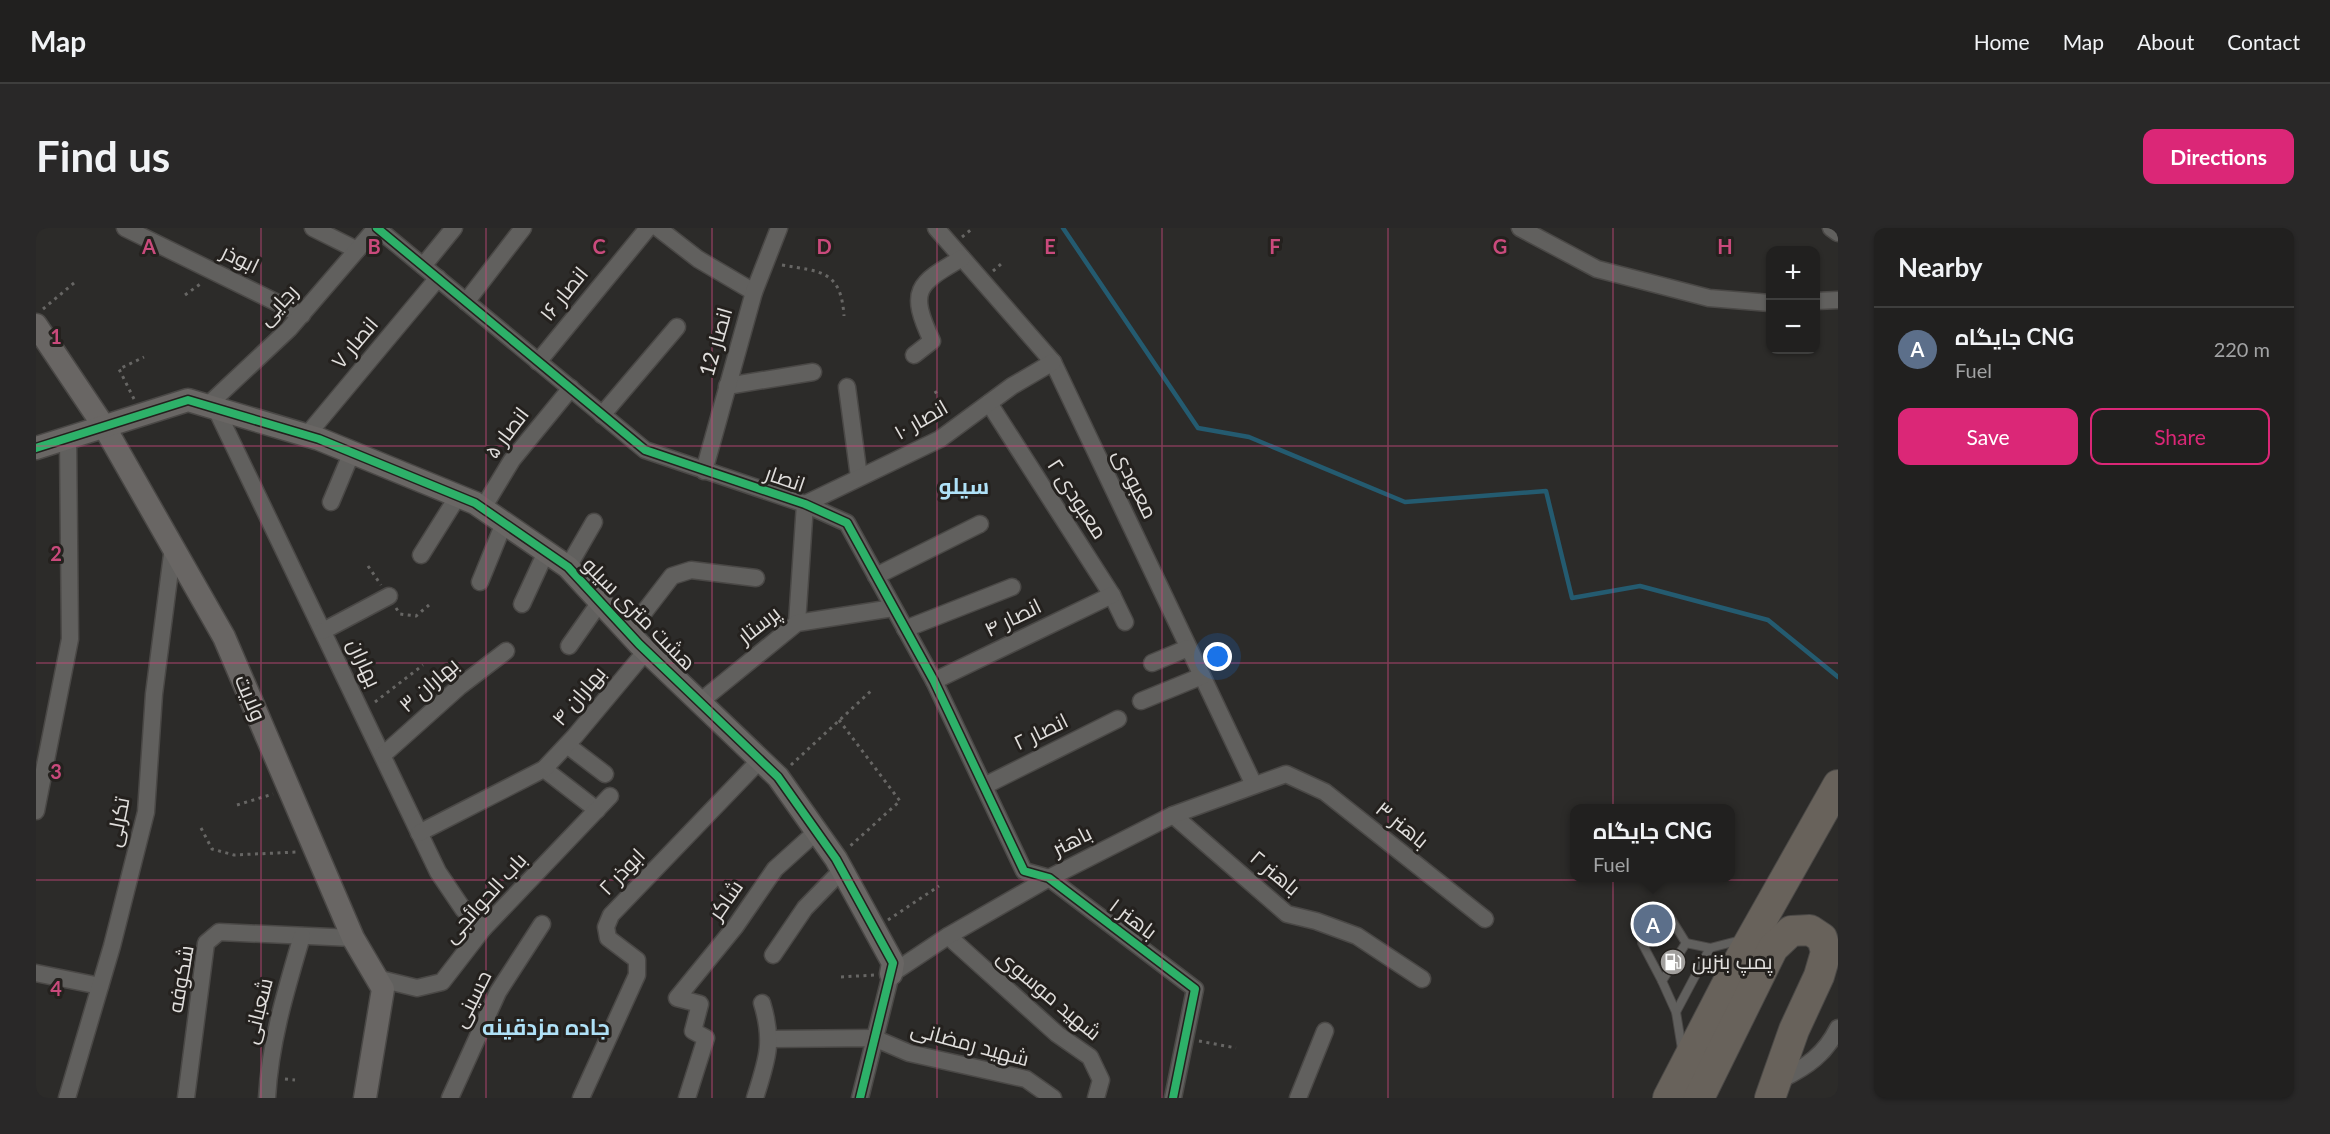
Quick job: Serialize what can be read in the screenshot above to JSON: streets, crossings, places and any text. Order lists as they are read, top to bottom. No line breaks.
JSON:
{"streets":{"street":["ابوذر","انصار ۱۶","رجایی","انصار 12","انصار ۷","انصار ۱۰","انصار ۵","انصار","معبودی","معبودی ۲","هشت متری سیلو","انصار ۴","پرستار","بهاران","بهاران ۳","بهاران ۴","ولایت","انصار ۲","تکرلی","باهنر ۳","باهنر","ابوذر ۲","باهنر ۲","باب الحوائجی","شاکر","باهنر ۱","شکوفه","شهید موسوی","حسینی","شعبانی","شهید رمضانی"]},"crossings":[["ابوذر","رجایی"],["انصار ۱۶","انصار"],["رجایی","انصار"],["رجایی","هشت متری سیلو"],["رجایی","بهاران"],["انصار 12","انصار"],["انصار ۷","انصار"],["انصار ۷","هشت متری سیلو"],["انصار ۱۰","انصار"],["انصار ۱۰","معبودی"],["انصار ۱۰","معبودی ۲"],["انصار ۵","انصار"],["انصار ۵","هشت متری سیلو"],["انصار","انصار ۴"],["انصار","پرستار"],["انصار","انصار ۲"],["انصار","باهنر"],["انصار","باهنر ۱"],["معبودی","باهنر"],["معبودی ۲","انصار ۴"],["هشت متری سیلو","پرستار"],["هشت متری سیلو","بهاران"],["هشت متری سیلو","بهاران ۴"],["هشت متری سیلو","ولایت"],["هشت متری سیلو","باهنر"],["هشت متری سیلو","ابوذر ۲"],["هشت متری سیلو","شاکر"],["بهاران","بهاران ۳"],["بهاران","بهاران ۴"],["بهاران","باب الحوائجی"],["ولایت","تکرلی"],["ولایت","باب الحوائجی"],["ولایت","شکوفه"],["باهنر ۳","باهنر"],["باهنر","باهنر ۲"],["باهنر","باهنر ۱"],["باهنر","شهید موسوی"],["شکوفه","شعبانی"]],"districts":["سیلو","جاده مزدقینه"],"places":{"fuel station":["پمپ بنزین"]},"page":{"header":"Map","nav":["Home","Map","About","Contact"],"buttons":["Directions",["Save","Share"]],"title":"Find us","heading":"Nearby","map_buttons":["+","−"],"list":[{"mark":"A","name":"جایگاه CNG","note":"Fuel","value":"220 m"}],"popup":["جایگاه CNG","Fuel"],"pins":"A"},"grid":{"columns":["A","B","C","D","E","F","G","H"],"rows":["1","2","3","4"]}}
